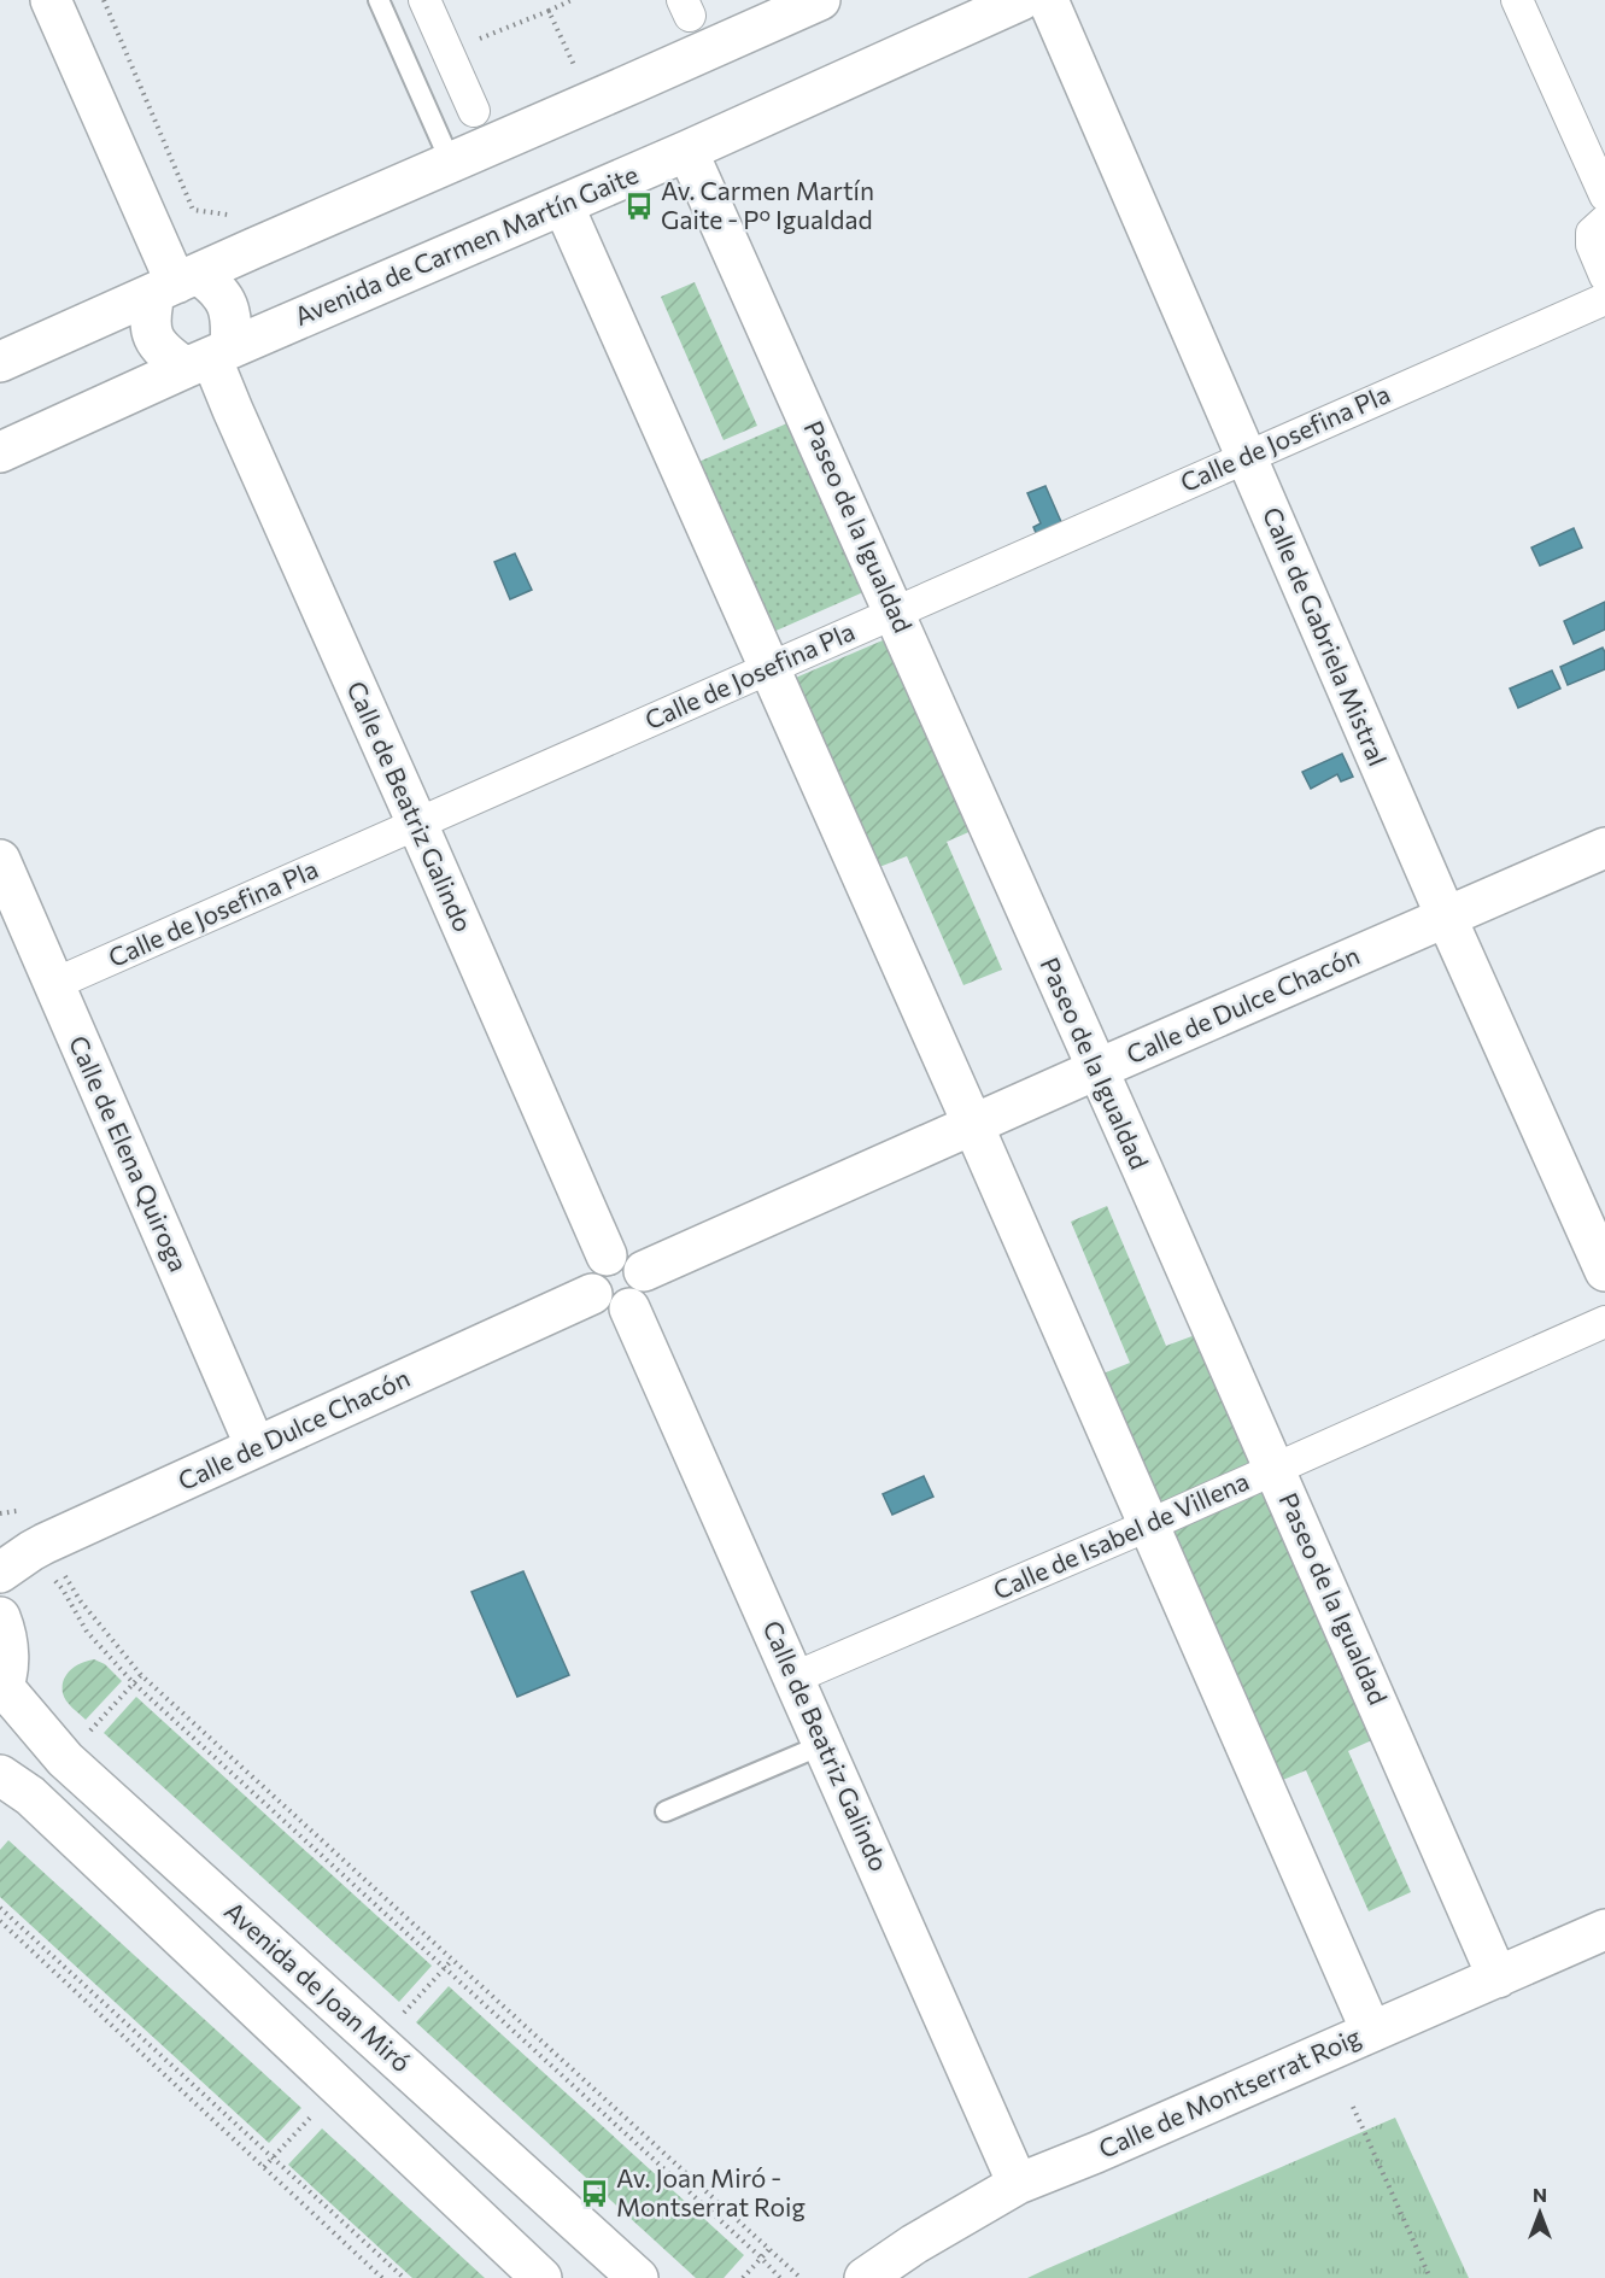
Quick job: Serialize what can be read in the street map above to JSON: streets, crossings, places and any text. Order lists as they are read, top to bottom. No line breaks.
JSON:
{"streets":{"street":["Avenida de Carmen Martín Gaite","Calle de Josefina Pla","Paseo de la Igualdad","Calle de Gabriela Mistral","Calle de Beatriz Galindo","Calle de Dulce Chacón","Calle de Elena Quiroga","Calle de Isabel de Villena","Avenida de Joan Miró","Calle de Montserrat Roig"]},"crossings":[["Avenida de Carmen Martín Gaite","Paseo de la Igualdad"],["Avenida de Carmen Martín Gaite","Calle de Gabriela Mistral"],["Avenida de Carmen Martín Gaite","Calle de Beatriz Galindo"],["Calle de Josefina Pla","Paseo de la Igualdad"],["Calle de Josefina Pla","Calle de Gabriela Mistral"],["Calle de Josefina Pla","Calle de Beatriz Galindo"],["Calle de Josefina Pla","Calle de Elena Quiroga"],["Paseo de la Igualdad","Calle de Dulce Chacón"],["Paseo de la Igualdad","Calle de Isabel de Villena"],["Paseo de la Igualdad","Calle de Montserrat Roig"],["Calle de Gabriela Mistral","Calle de Dulce Chacón"],["Calle de Beatriz Galindo","Calle de Dulce Chacón"],["Calle de Beatriz Galindo","Calle de Isabel de Villena"],["Calle de Beatriz Galindo","Calle de Montserrat Roig"],["Calle de Dulce Chacón","Calle de Elena Quiroga"]],"places":{"bus stop":["Av. Carmen Martín Gaite - Pº Igualdad","Av. Joan Miró - Montserrat Roig"]},"north":"top"}
